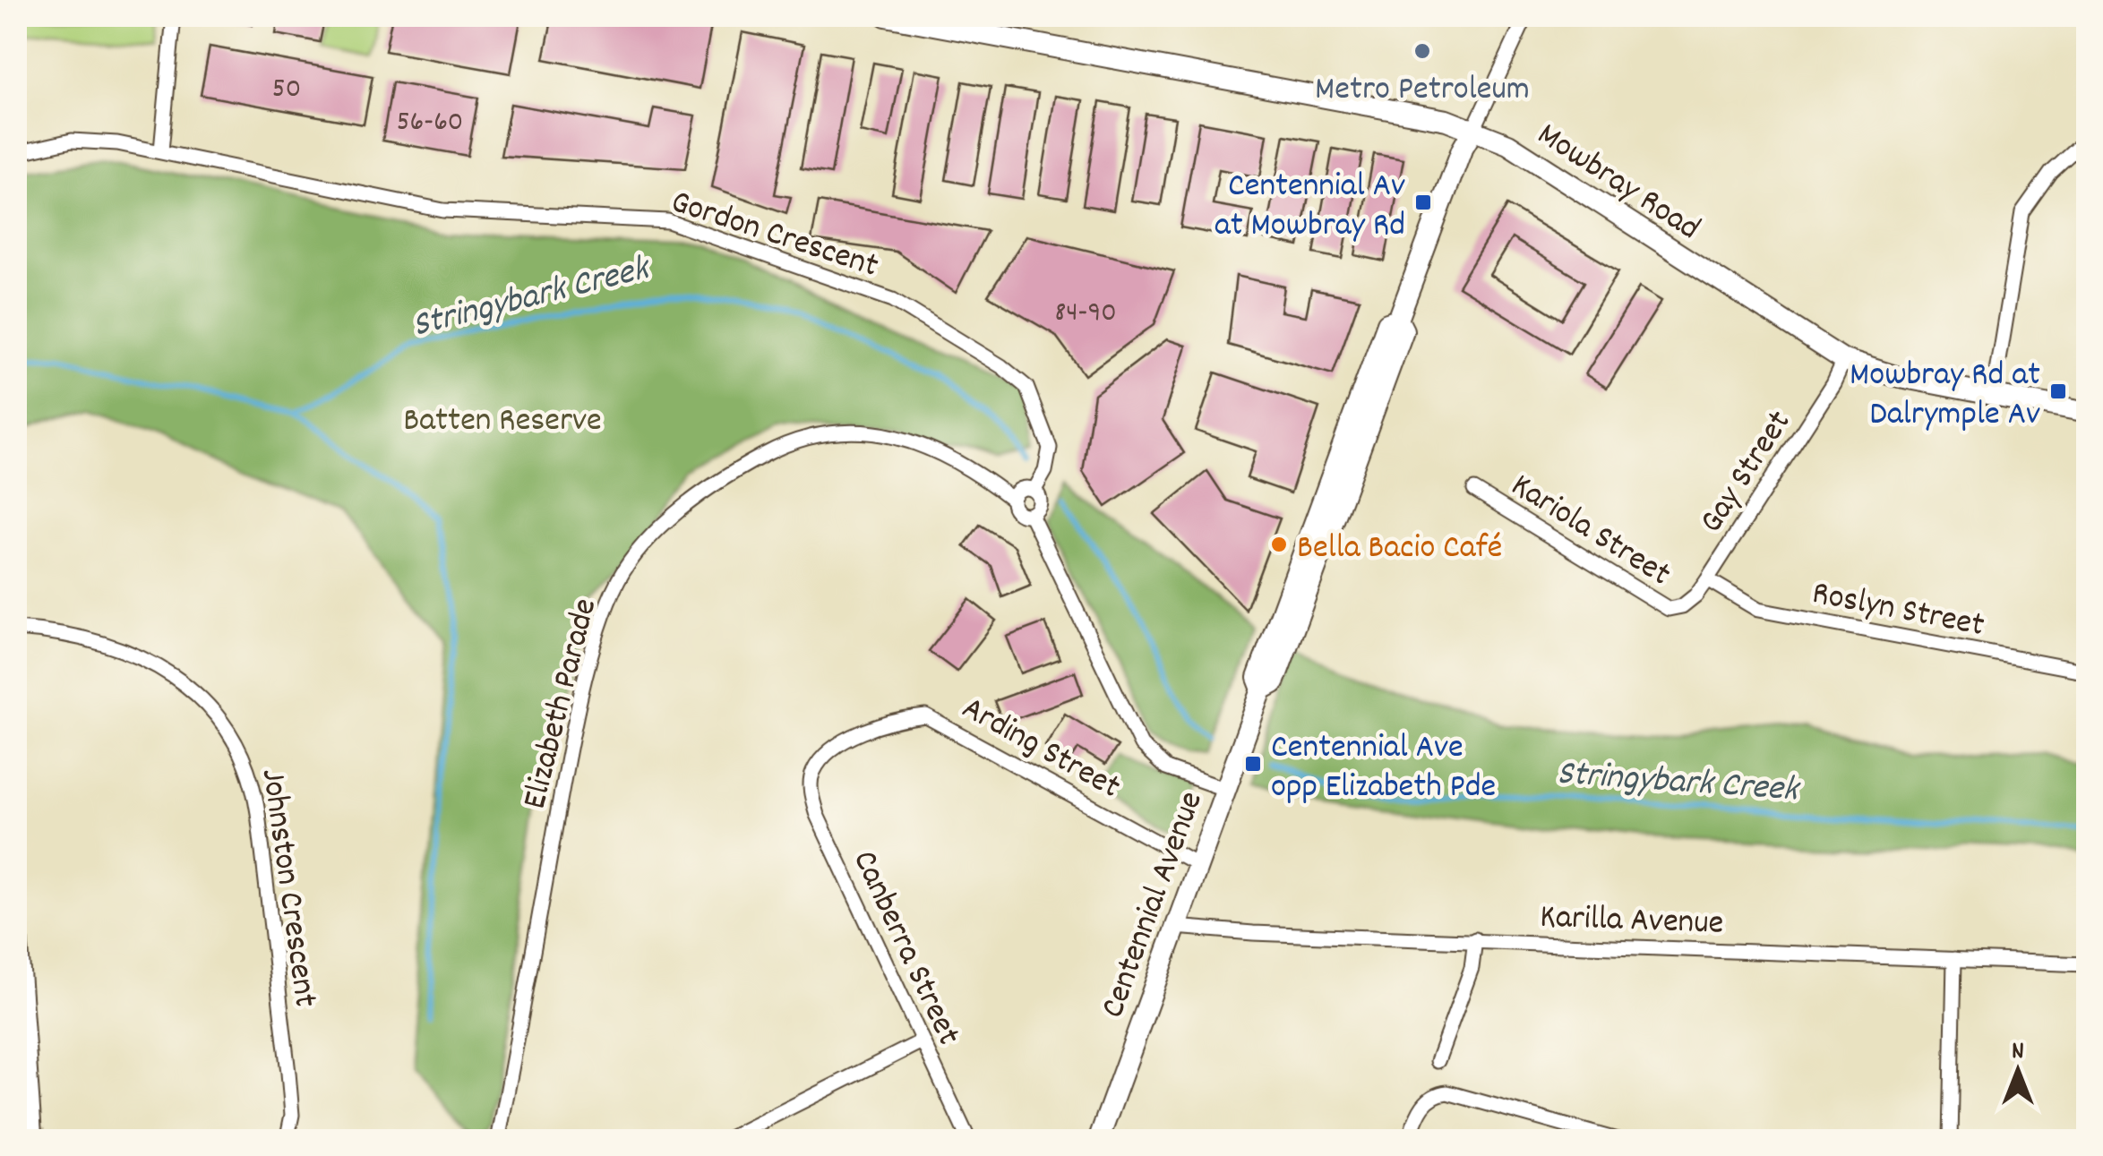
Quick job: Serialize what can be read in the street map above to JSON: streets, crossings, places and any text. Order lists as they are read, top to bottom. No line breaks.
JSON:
{"streets":{"main road":["Mowbray Road","Centennial Avenue"],"street":["Gordon Crescent","Gay Street","Kariola Street","Roslyn Street","Elizabeth Parade","Arding Street","Johnston Crescent","Karilla Avenue","Canberra Street"]},"crossings":[["Mowbray Road","Gay Street"],["Mowbray Road","Centennial Avenue"],["Gordon Crescent","Elizabeth Parade"],["Gay Street","Kariola Street"],["Gay Street","Roslyn Street"],["Arding Street","Centennial Avenue"],["Arding Street","Canberra Street"],["Centennial Avenue","Karilla Avenue"]],"water":["Stringybark Creek"],"parks":["Batten Reserve"],"places":{"other":["Metro Petroleum","Bella Bacio Café"],"transit":["Centennial Av at Mowbray Rd","Mowbray Rd at Dalrymple Av","Centennial Ave opp Elizabeth Pde"]},"house_numbers":["50","56-60","84-90"],"north":"top"}
